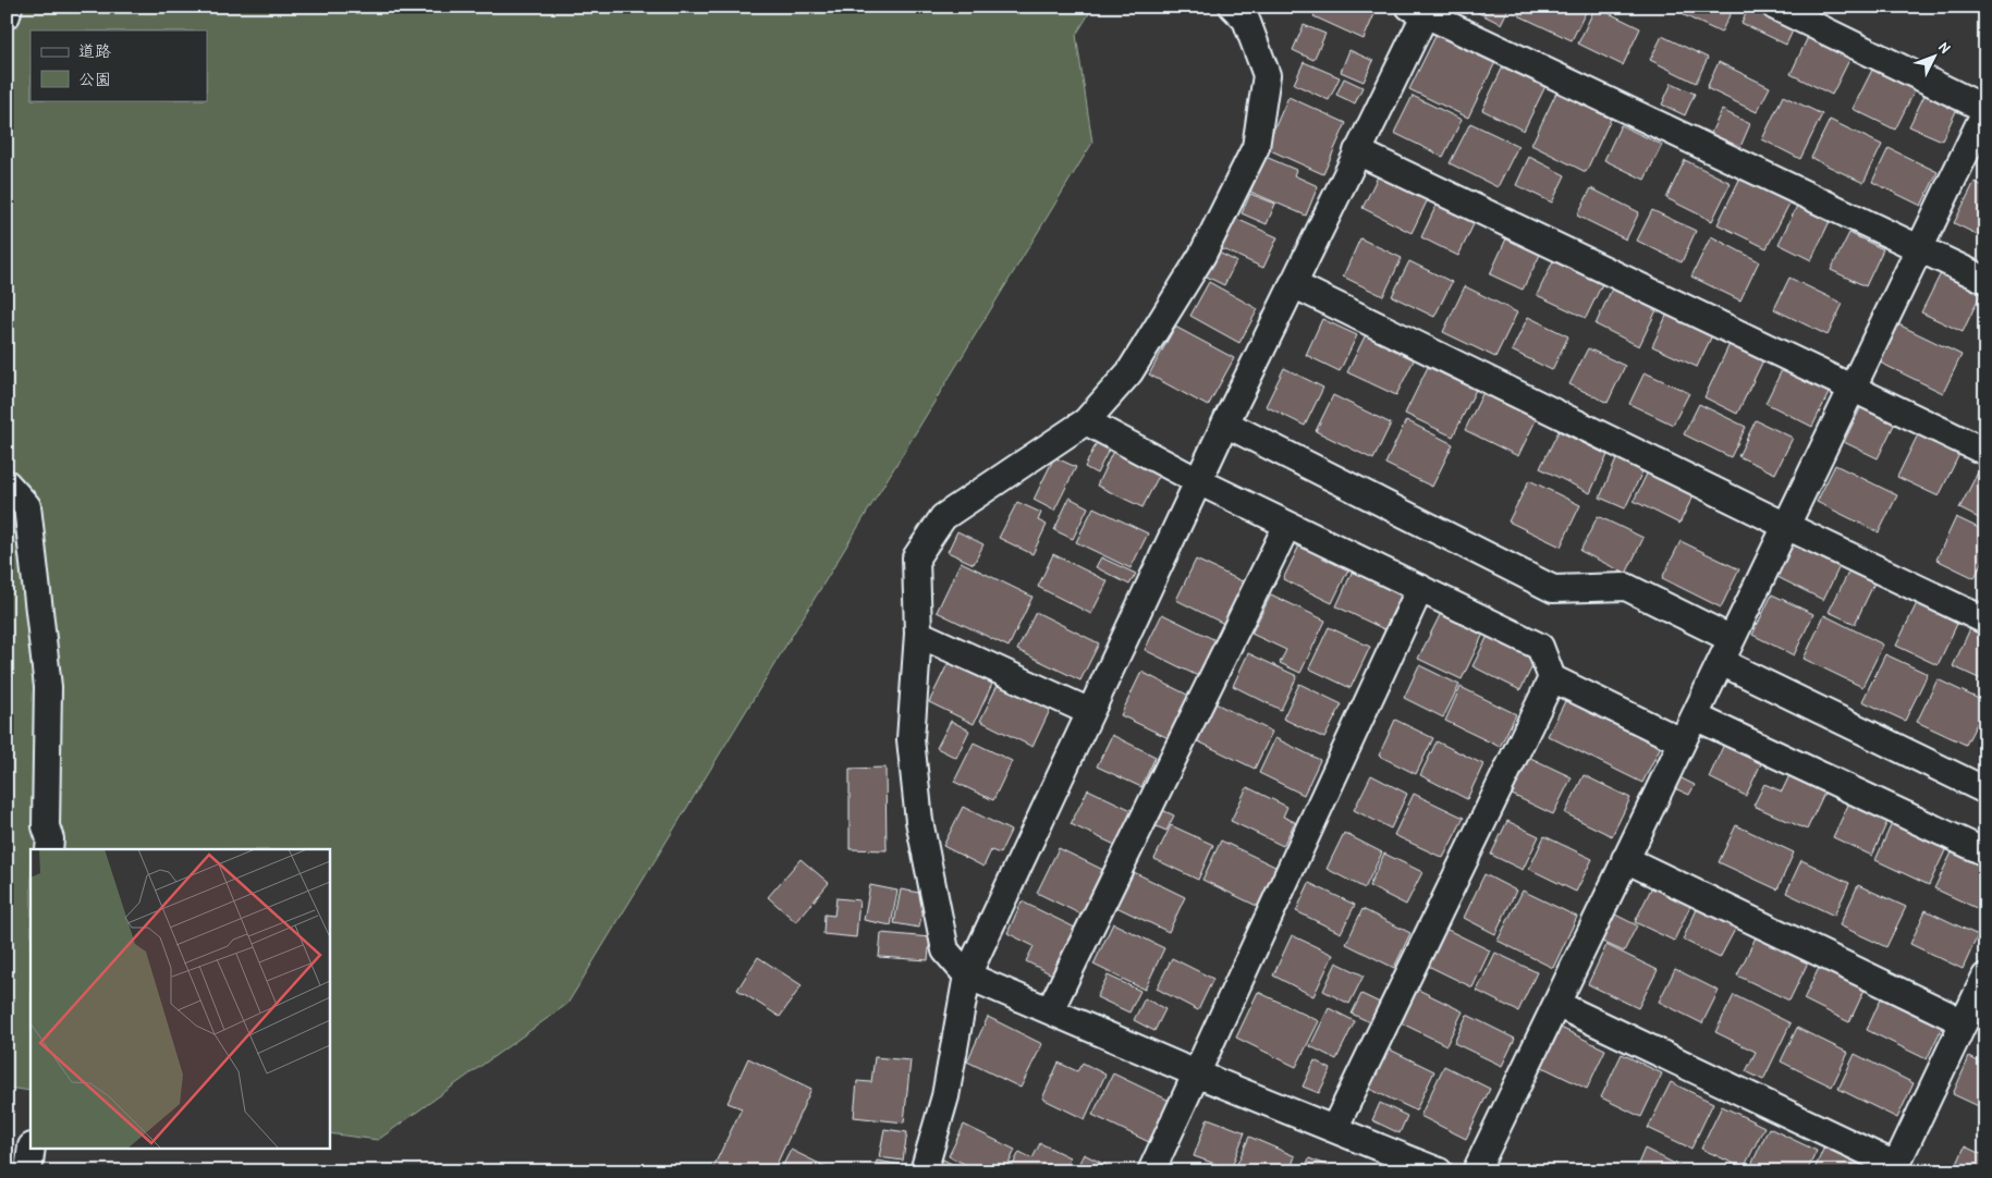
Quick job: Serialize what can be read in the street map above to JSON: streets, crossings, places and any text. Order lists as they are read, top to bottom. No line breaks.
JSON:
{"legend":["道路","公園"],"north":"top right"}
